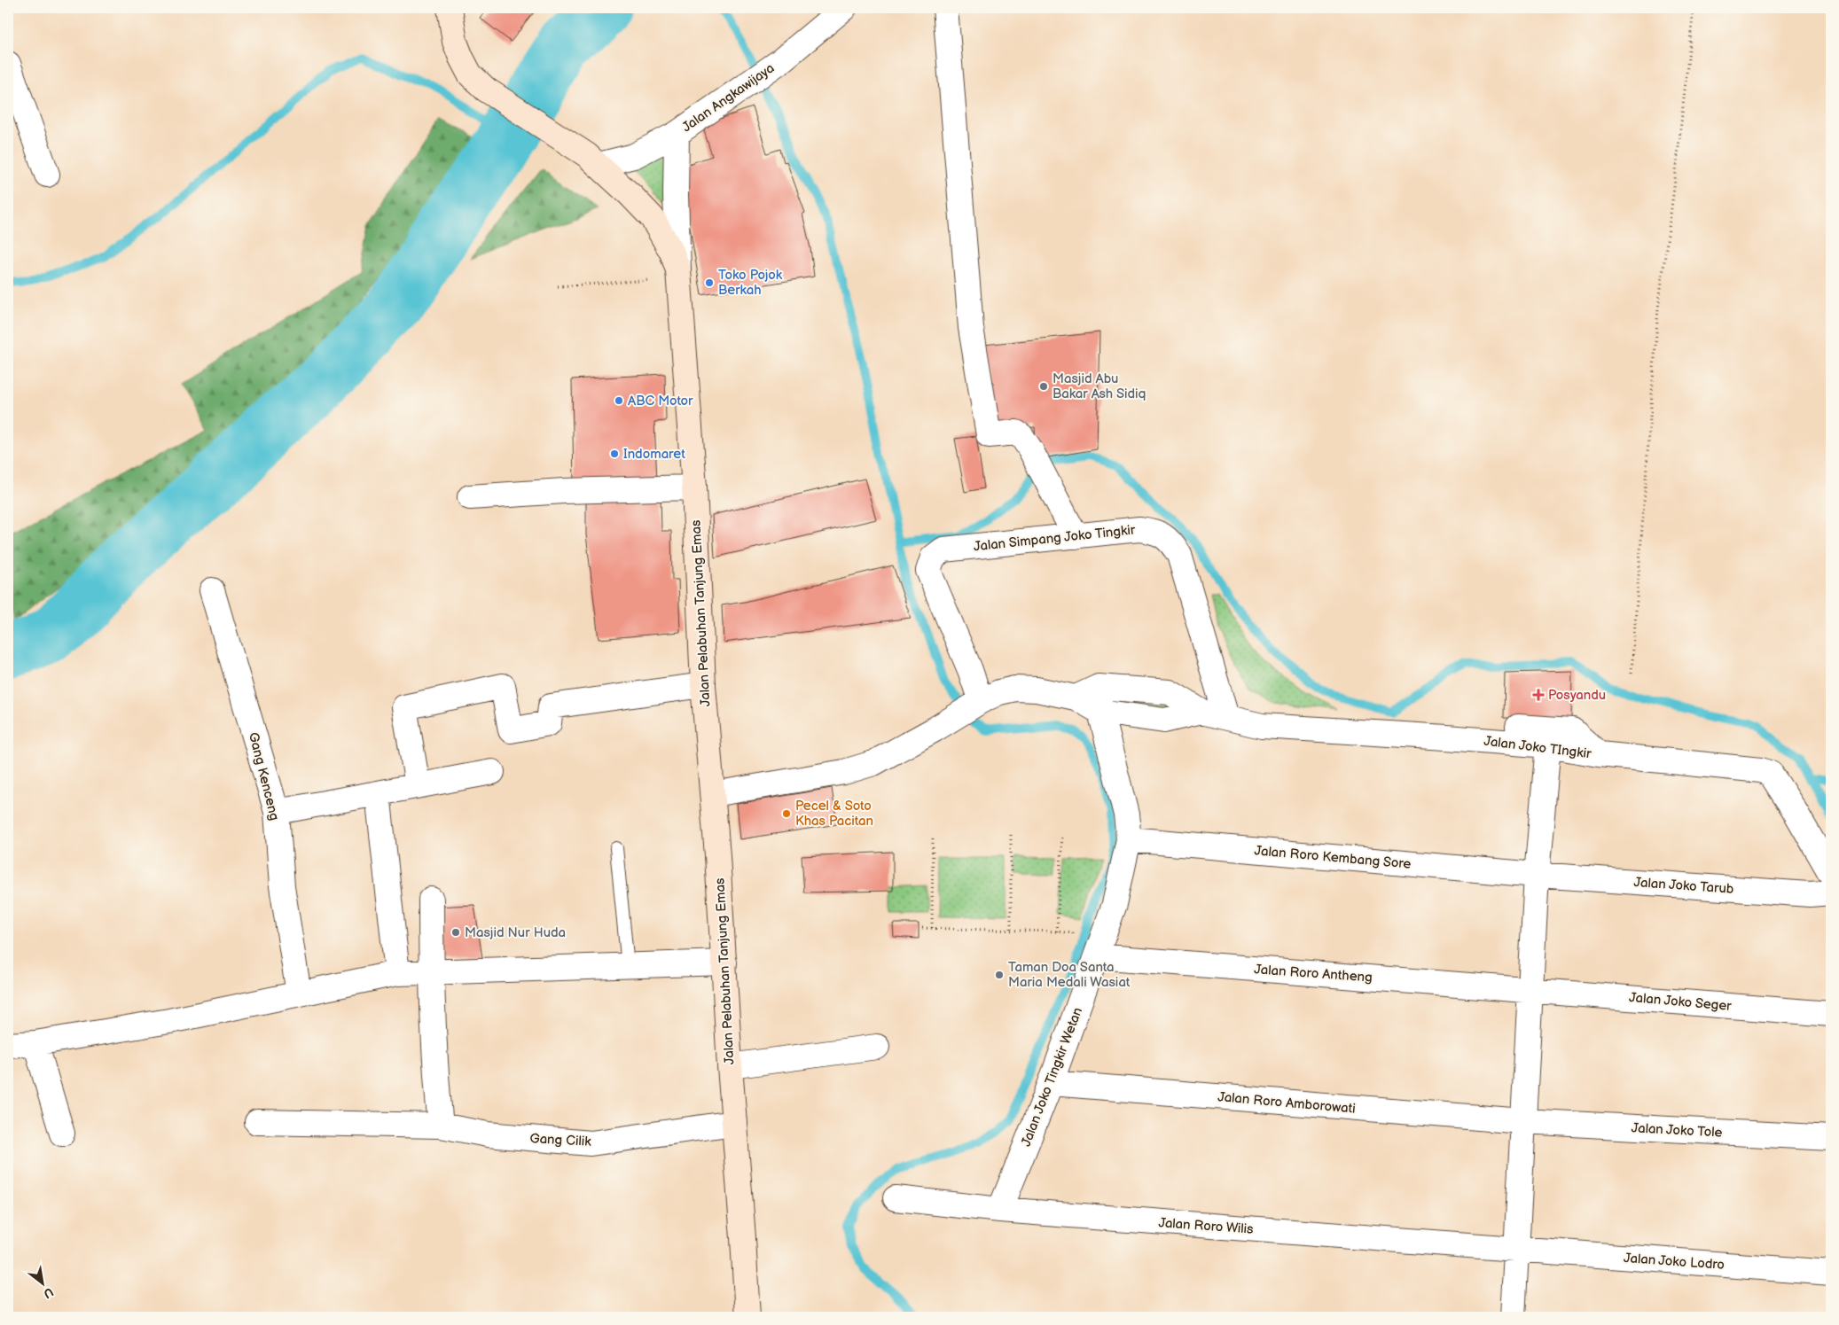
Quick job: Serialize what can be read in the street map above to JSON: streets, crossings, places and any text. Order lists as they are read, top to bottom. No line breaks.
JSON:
{"streets":{"main road":["Jalan Pelabuhan Tanjung Emas"],"street":["Jalan Angkawijaya","Jalan Simpang Joko Tingkir","Jalan Joko TIngkir","Gang Kenceng","Jalan Roro Kembang Sore","Jalan Joko Tarub","Jalan Roro Antheng","Jalan Joko Seger","Jalan Joko Tingkir Wetan","Jalan Roro Amborowati","Jalan Joko Tole","Gang Cilik","Jalan Roro Wilis","Jalan Joko Lodro"]},"crossings":[["Jalan Angkawijaya","Jalan Pelabuhan Tanjung Emas"],["Jalan Simpang Joko Tingkir","Jalan Joko TIngkir"],["Jalan Pelabuhan Tanjung Emas","Gang Cilik"],["Jalan Joko TIngkir","Jalan Joko Tingkir Wetan"],["Jalan Roro Kembang Sore","Jalan Joko Tarub"],["Jalan Roro Kembang Sore","Jalan Joko Tingkir Wetan"],["Jalan Roro Antheng","Jalan Joko Seger"],["Jalan Roro Antheng","Jalan Joko Tingkir Wetan"],["Jalan Joko Tingkir Wetan","Jalan Roro Amborowati"],["Jalan Joko Tingkir Wetan","Jalan Roro Wilis"],["Jalan Roro Amborowati","Jalan Joko Tole"],["Jalan Roro Wilis","Jalan Joko Lodro"]],"places":{"other":["Toko Pojok Berkah","Masjid Abu Bakar Ash Sidiq","ABC Motor","Indomaret","Pecel & Soto Khas Pacitan","Masjid Nur Huda","Taman Doa Santa Maria Medali Wasiat"],"health":["Posyandu"]},"north":"bottom right"}
